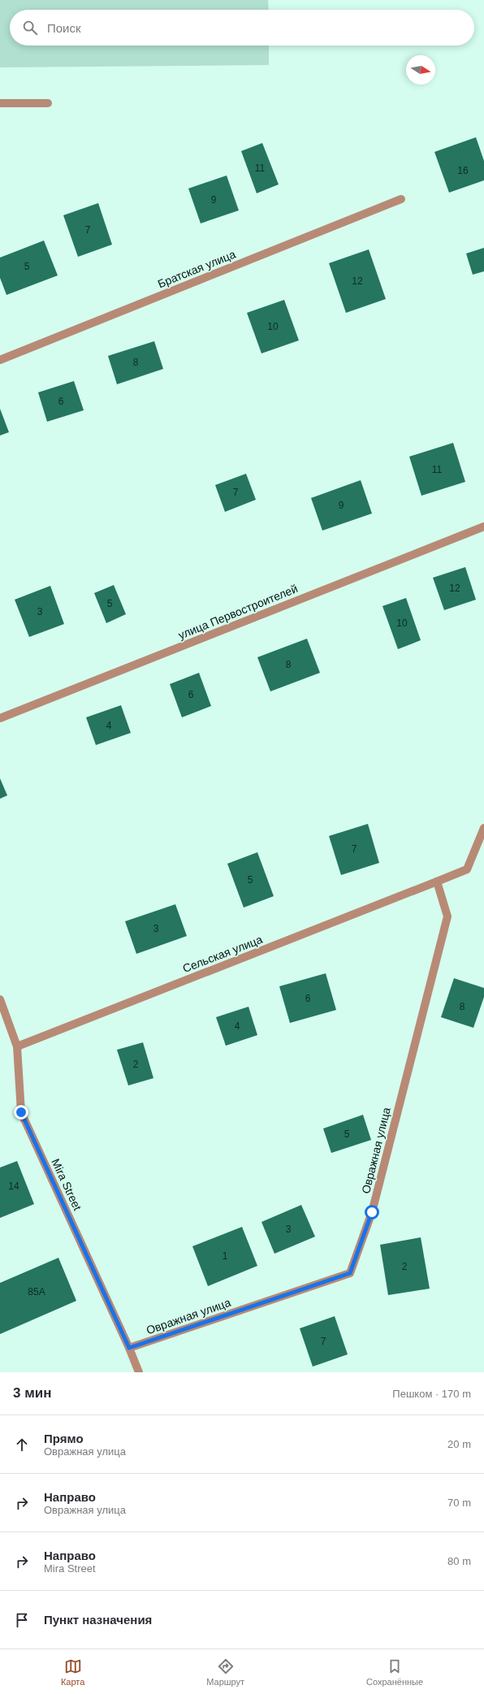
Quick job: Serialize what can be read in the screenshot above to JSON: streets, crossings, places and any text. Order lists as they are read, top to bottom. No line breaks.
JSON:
{"streets":{"street":["Братская улица","улица Первостроителей","Сельская улица","Овражная улица","Mira Street"]},"crossings":[["Сельская улица","Овражная улица"],["Сельская улица","Mira Street"],["Овражная улица","Mira Street"]],"house_numbers":["11","16","9","7","5","12","10","8","6","11","7","9","12","5","3","10","8","6","4","7","5","3","6","8","4","2","5","14","3","1","2","85А","7"],"north":"right","page":{"search":"Поиск","heading":["3 мин","Пешком · 170 m"],"list":[["Прямо","Овражная улица","20 m"],["Направо","Овражная улица","70 m"],["Направо","Mira Street","80 m"],"Пункт назначения"],"nav":["Карта","Маршрут","Сохранённые"]}}
